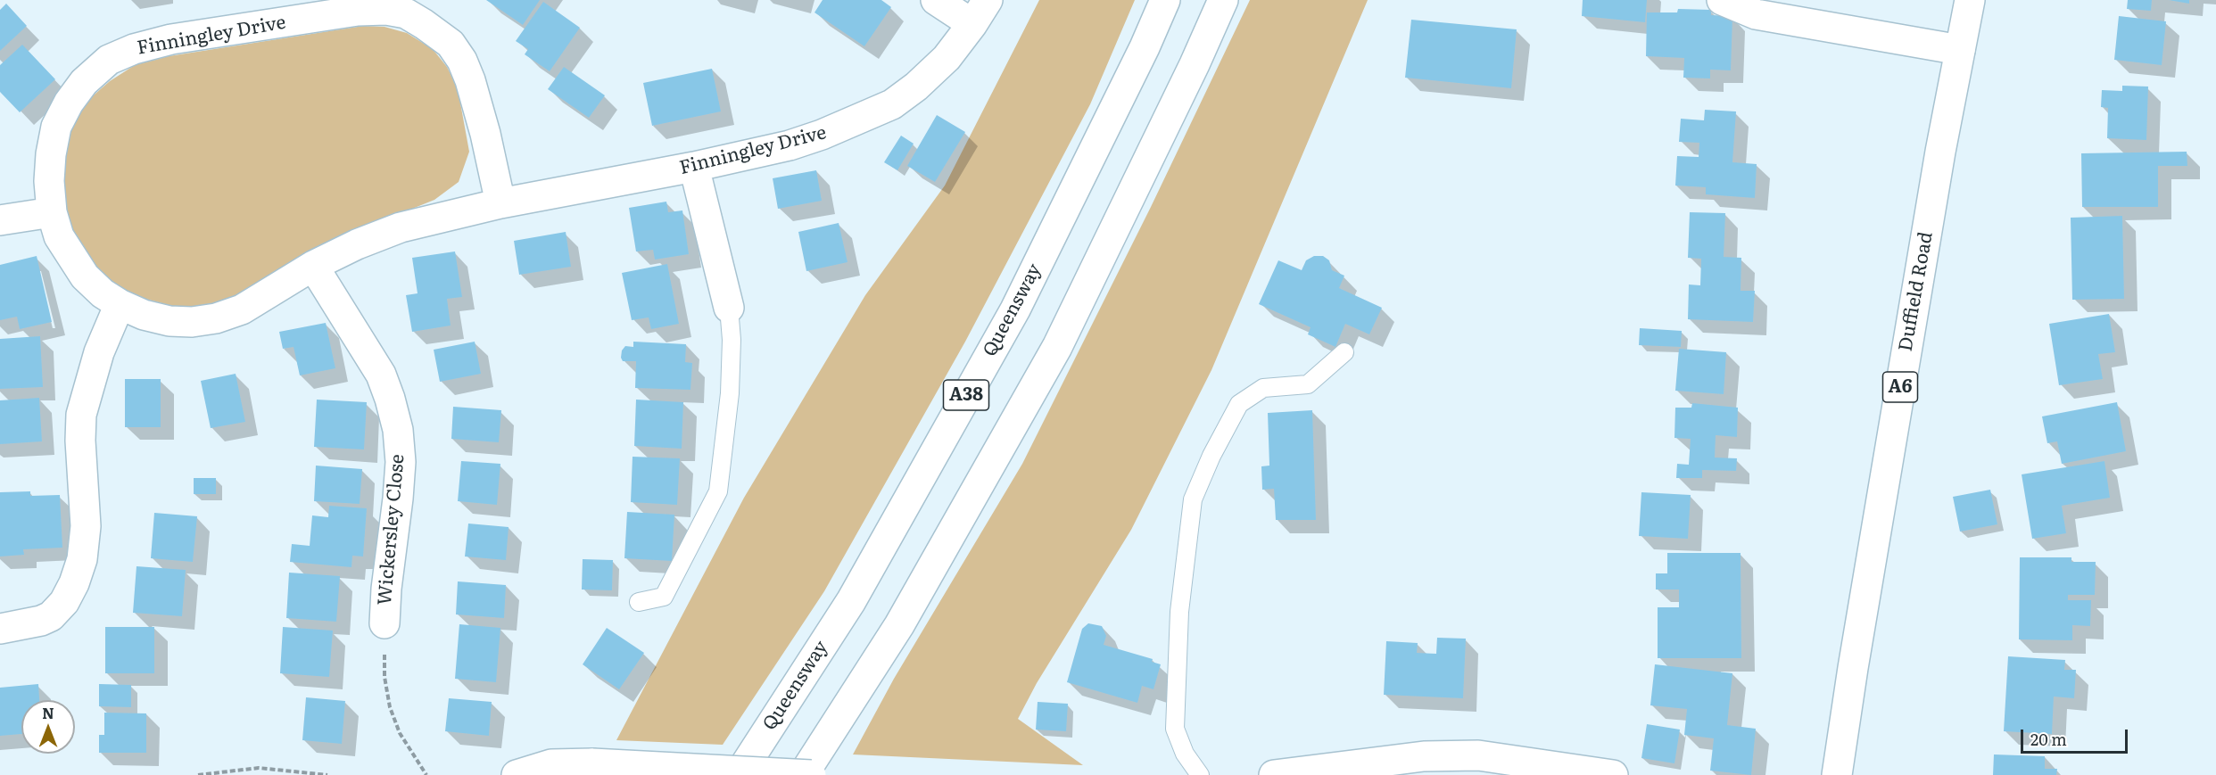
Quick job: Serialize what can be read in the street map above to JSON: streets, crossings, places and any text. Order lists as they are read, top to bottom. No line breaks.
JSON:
{"streets":{"main road":["Finningley Drive","Duffield Road","Queensway","A6","A38","Wickersley Close"]},"crossings":[["Finningley Drive","Wickersley Close"]],"scale_bar":"20 m","north":"top"}
